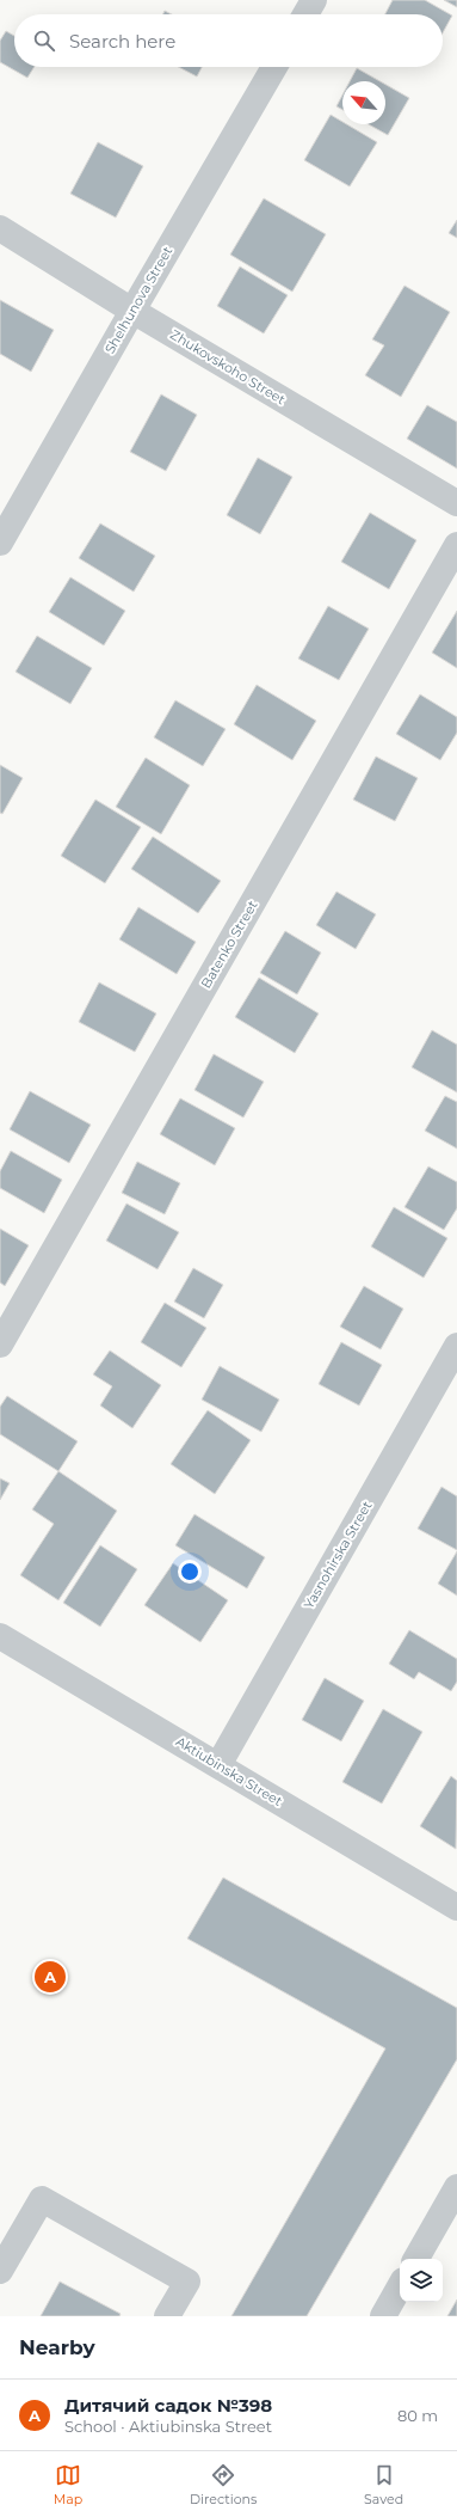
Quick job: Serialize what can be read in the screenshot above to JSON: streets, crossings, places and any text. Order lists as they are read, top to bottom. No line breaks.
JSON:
{"streets":{"street":["Shelhunova Street","Zhukovskoho Street","Batenko Street","Yasnohirska Street","Aktiubinska Street"]},"crossings":[["Shelhunova Street","Zhukovskoho Street"],["Yasnohirska Street","Aktiubinska Street"]],"north":"top left","page":{"search":"Search here","pins":"A","heading":"Nearby","list":[{"mark":"A","name":"Дитячий садок №398","note":"School · Aktiubinska Street","value":"80 m"}],"nav":["Map","Directions","Saved"]}}
